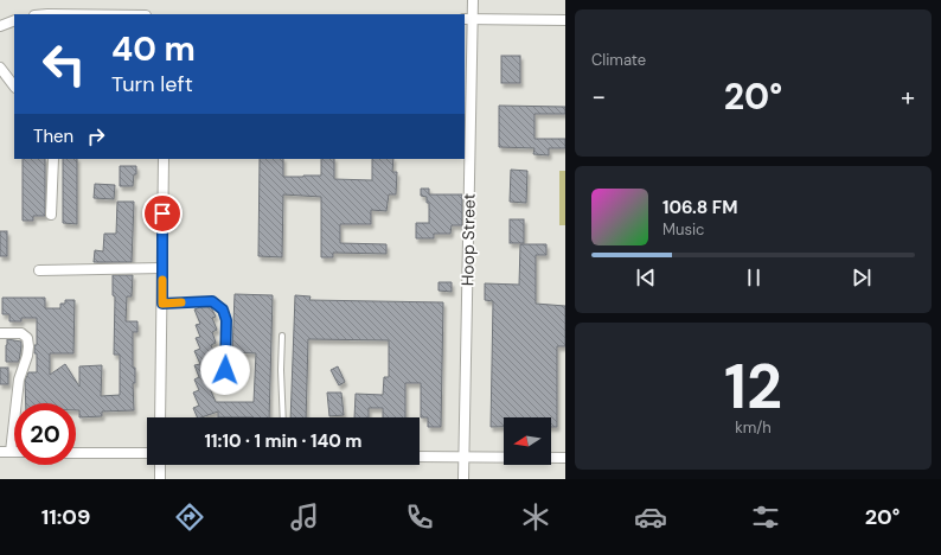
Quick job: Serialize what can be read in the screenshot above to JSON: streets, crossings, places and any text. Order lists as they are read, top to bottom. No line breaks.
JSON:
{"streets":{"street":["Hoop Street"]},"north":"left","page":{"tile":["Climate",["12","km/h"]],"turn":["40 m","Turn left"],"heat":["−","20°","+"],"then":"Then","song":["106.8 FM","Music"],"limit":"20","trip":"11:10 · 1 min · 140 m","tabs":["11:09","20°"]}}
